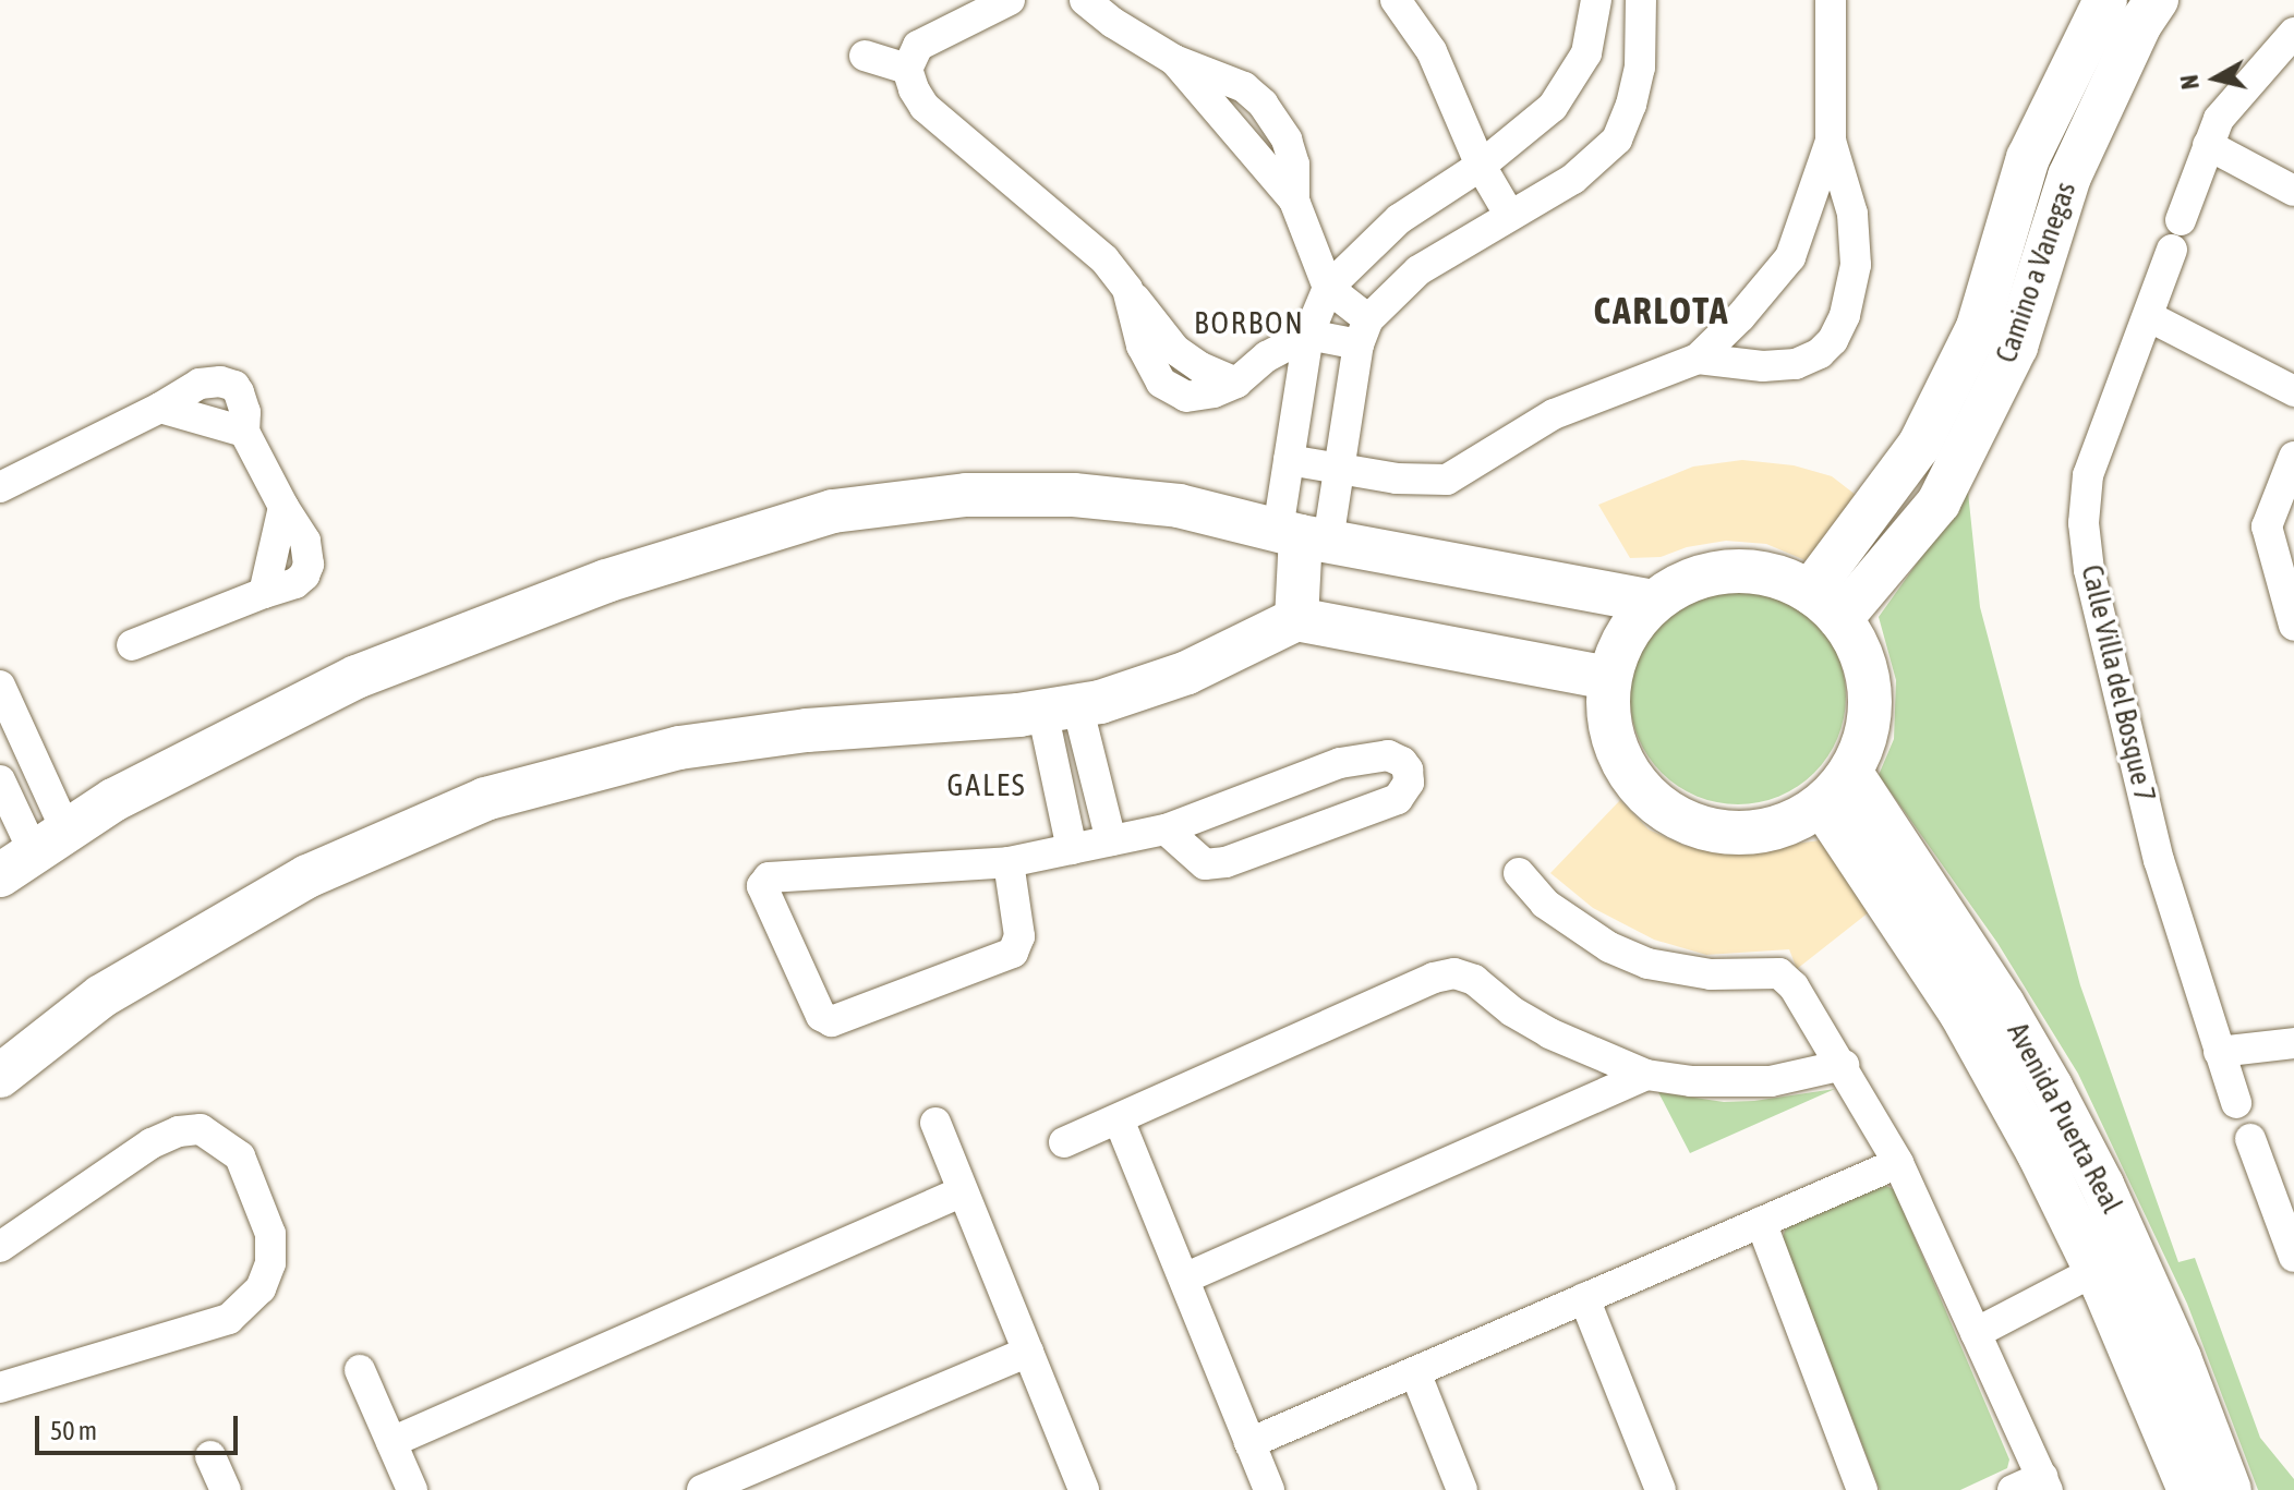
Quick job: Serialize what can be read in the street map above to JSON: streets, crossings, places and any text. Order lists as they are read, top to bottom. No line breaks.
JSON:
{"streets":{"main road":["Camino a Vanegas","Avenida Puerta Real"],"street":["Calle Villa del Bosque 7"]},"crossings":[["Camino a Vanegas","Avenida Puerta Real"]],"districts":["CARLOTA","BORBON","GALES"],"scale_bar":"50 m","north":"left"}
